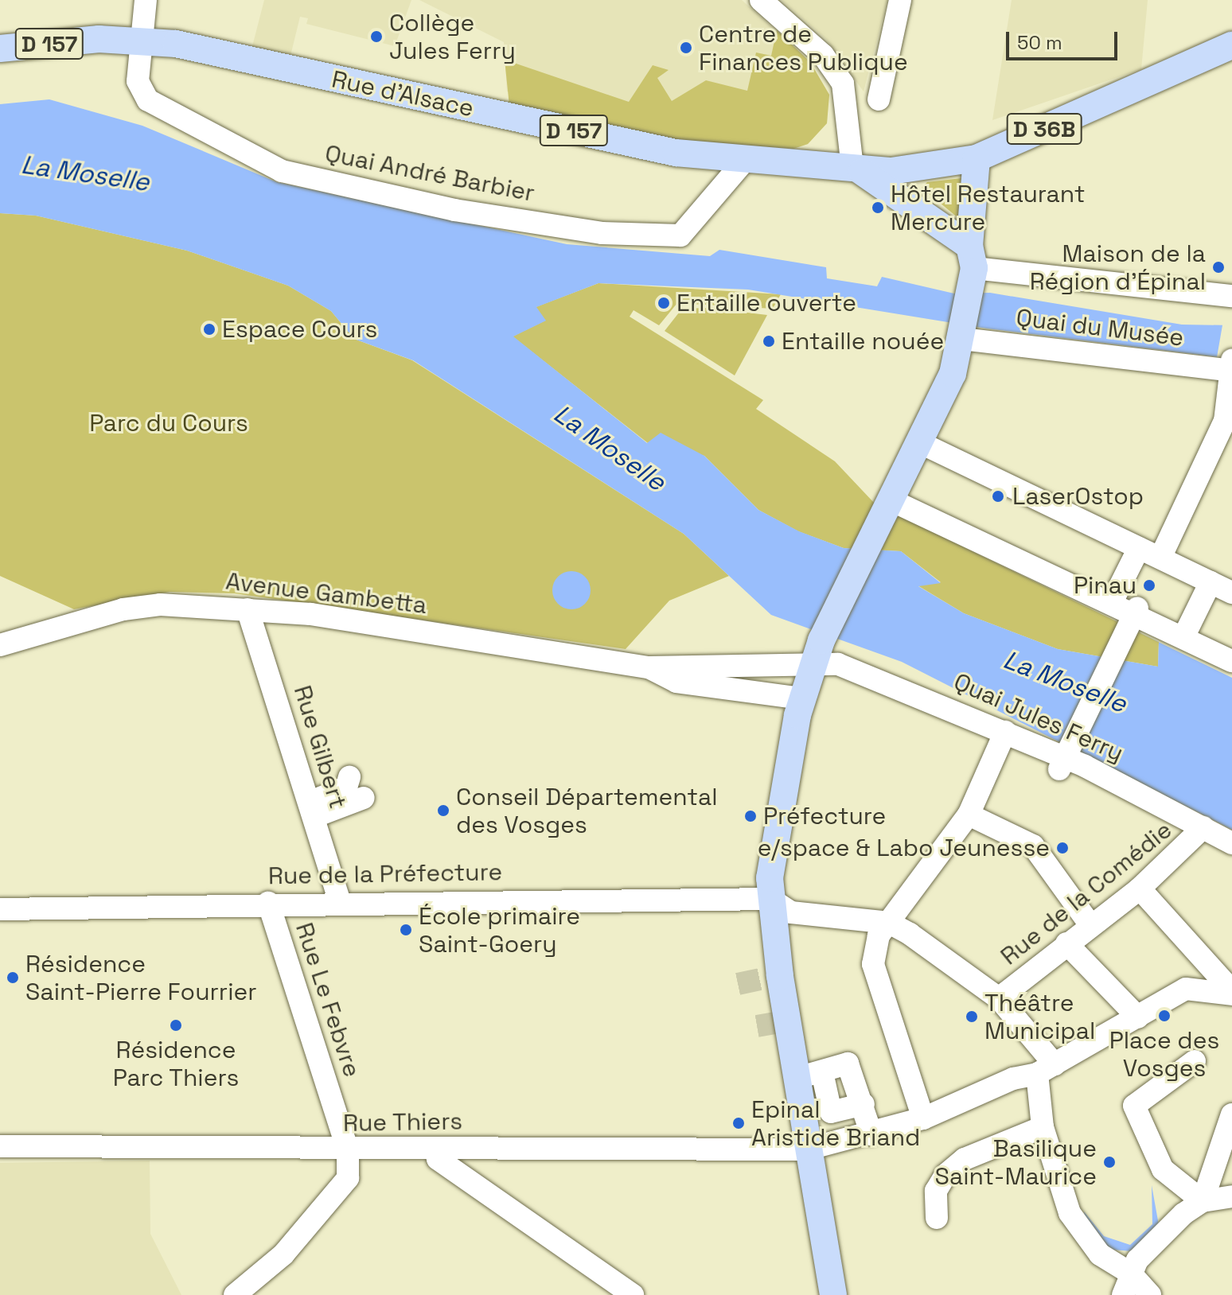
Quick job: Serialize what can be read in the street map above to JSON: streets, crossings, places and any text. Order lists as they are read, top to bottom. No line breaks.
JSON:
{"streets":{"main road":["D 157","Rue d'Alsace","D 36B"],"street":["Quai André Barbier","Quai du Musée","Avenue Gambetta","Quai Jules Ferry","Rue Gilbert","Rue de la Préfecture","Rue de la Comédie","Rue Le Febvre","Rue Thiers"]},"crossings":[["D 157","Rue d'Alsace"],["D 157","D 36B"],["Rue d'Alsace","D 36B"],["Rue d'Alsace","Quai André Barbier"],["Avenue Gambetta","Quai Jules Ferry"],["Avenue Gambetta","Rue Gilbert"],["Quai Jules Ferry","Rue de la Comédie"],["Rue Gilbert","Rue de la Préfecture"],["Rue de la Préfecture","Rue Le Febvre"],["Rue Le Febvre","Rue Thiers"]],"water":["La Moselle"],"parks":["Parc du Cours"],"places":["Collège Jules Ferry","Centre de Finances Publique","Hôtel Restaurant Mercure","Maison de la Région d'Épinal","Entaille ouverte","Espace Cours","Entaille nouée","LaserOstop","Pinau","Conseil Départemental des Vosges","Préfecture","e/space & Labo Jeunesse","École primaire Saint-Goery","Résidence Saint-Pierre Fourrier","Place des Vosges","Théâtre Municipal","Résidence Parc Thiers","Epinal Aristide Briand","Basilique Saint-Maurice"],"scale_bar":"50 m"}
